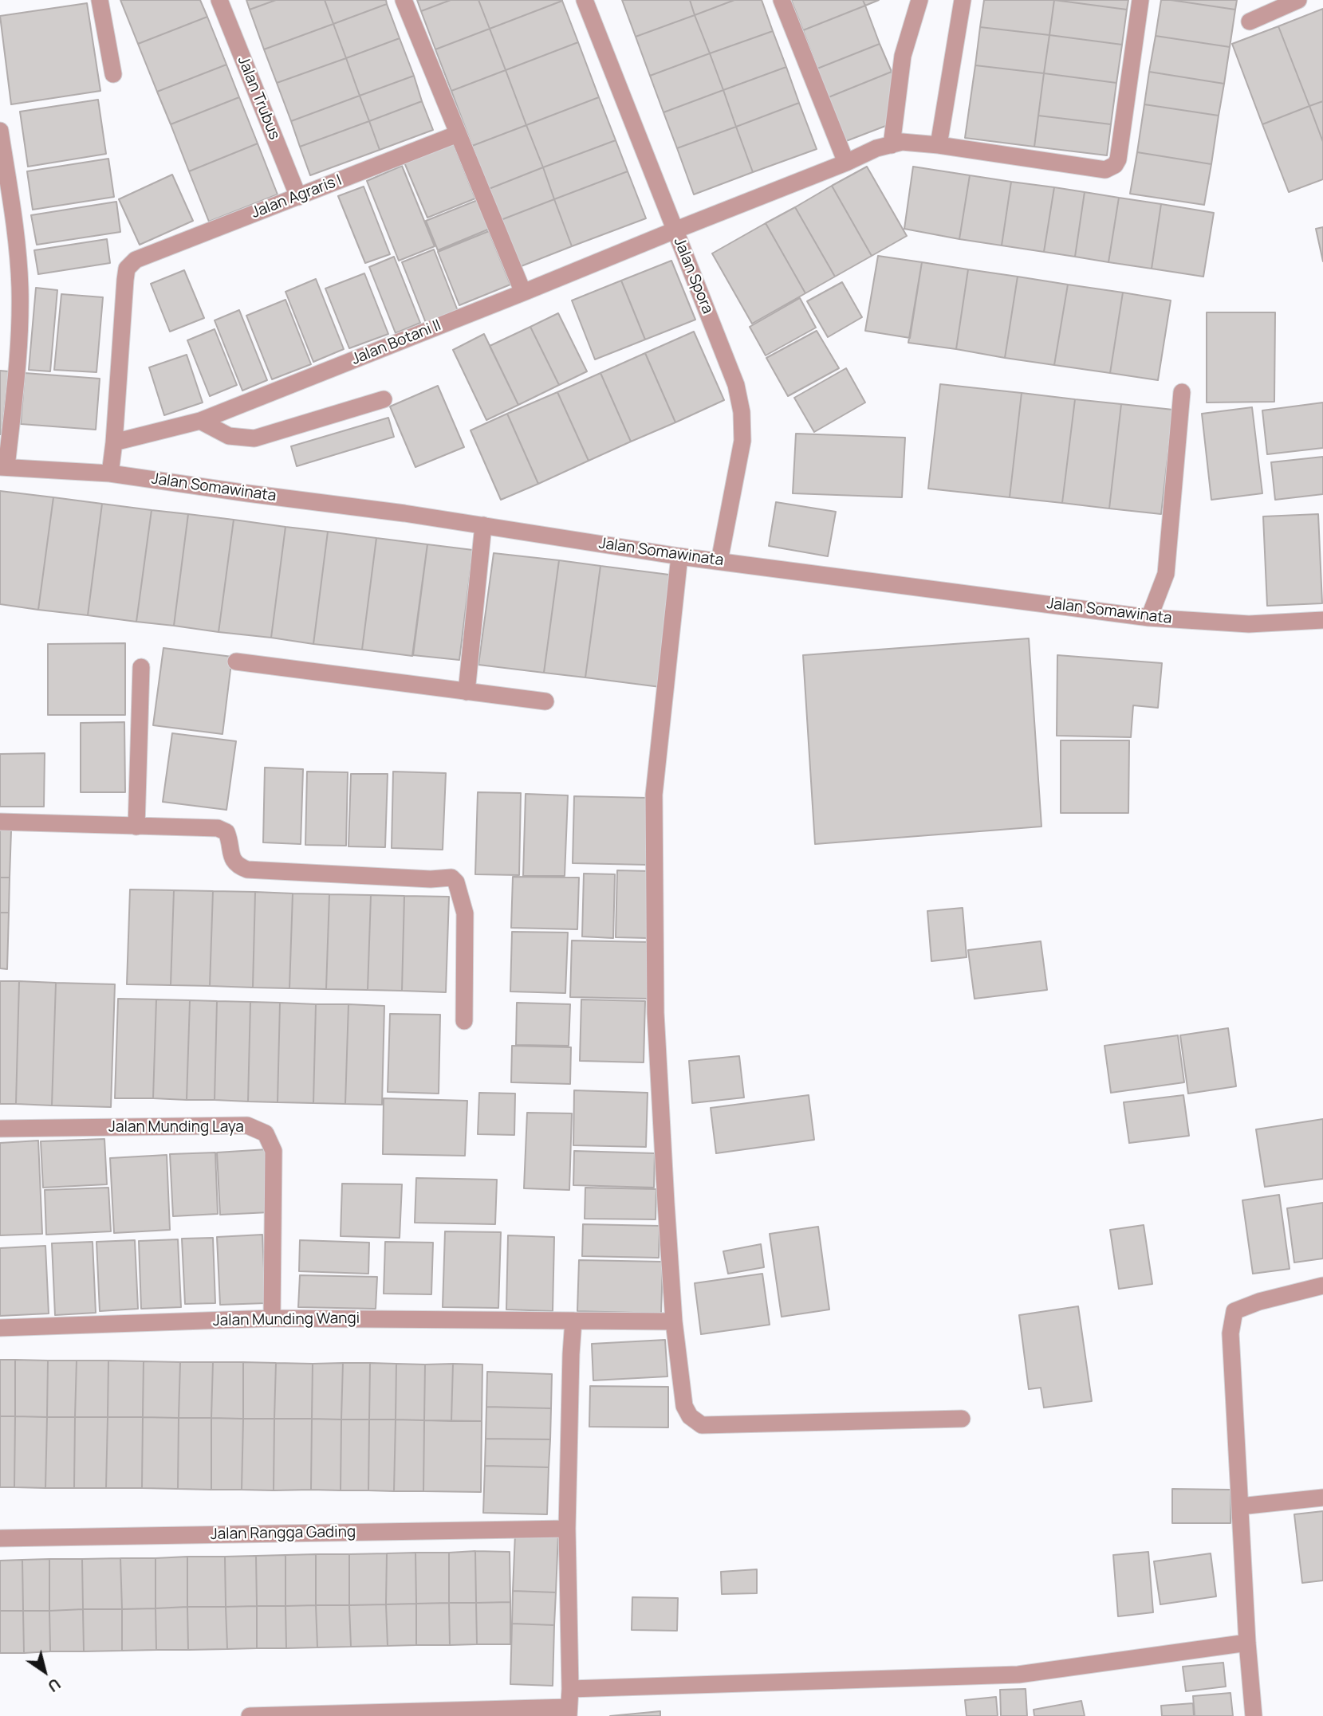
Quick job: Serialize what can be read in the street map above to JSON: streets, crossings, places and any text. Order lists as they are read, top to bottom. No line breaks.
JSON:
{"streets":{"street":["Jalan Trubus","Jalan Agraris I","Jalan Spora","Jalan Botani II","Jalan Somawinata","Jalan Munding Laya","Jalan Munding Wangi","Jalan Rangga Gading"]},"crossings":[["Jalan Trubus","Jalan Agraris I"],["Jalan Agraris I","Jalan Botani II"],["Jalan Spora","Jalan Botani II"],["Jalan Spora","Jalan Somawinata"],["Jalan Munding Laya","Jalan Munding Wangi"]],"north":"bottom right"}
